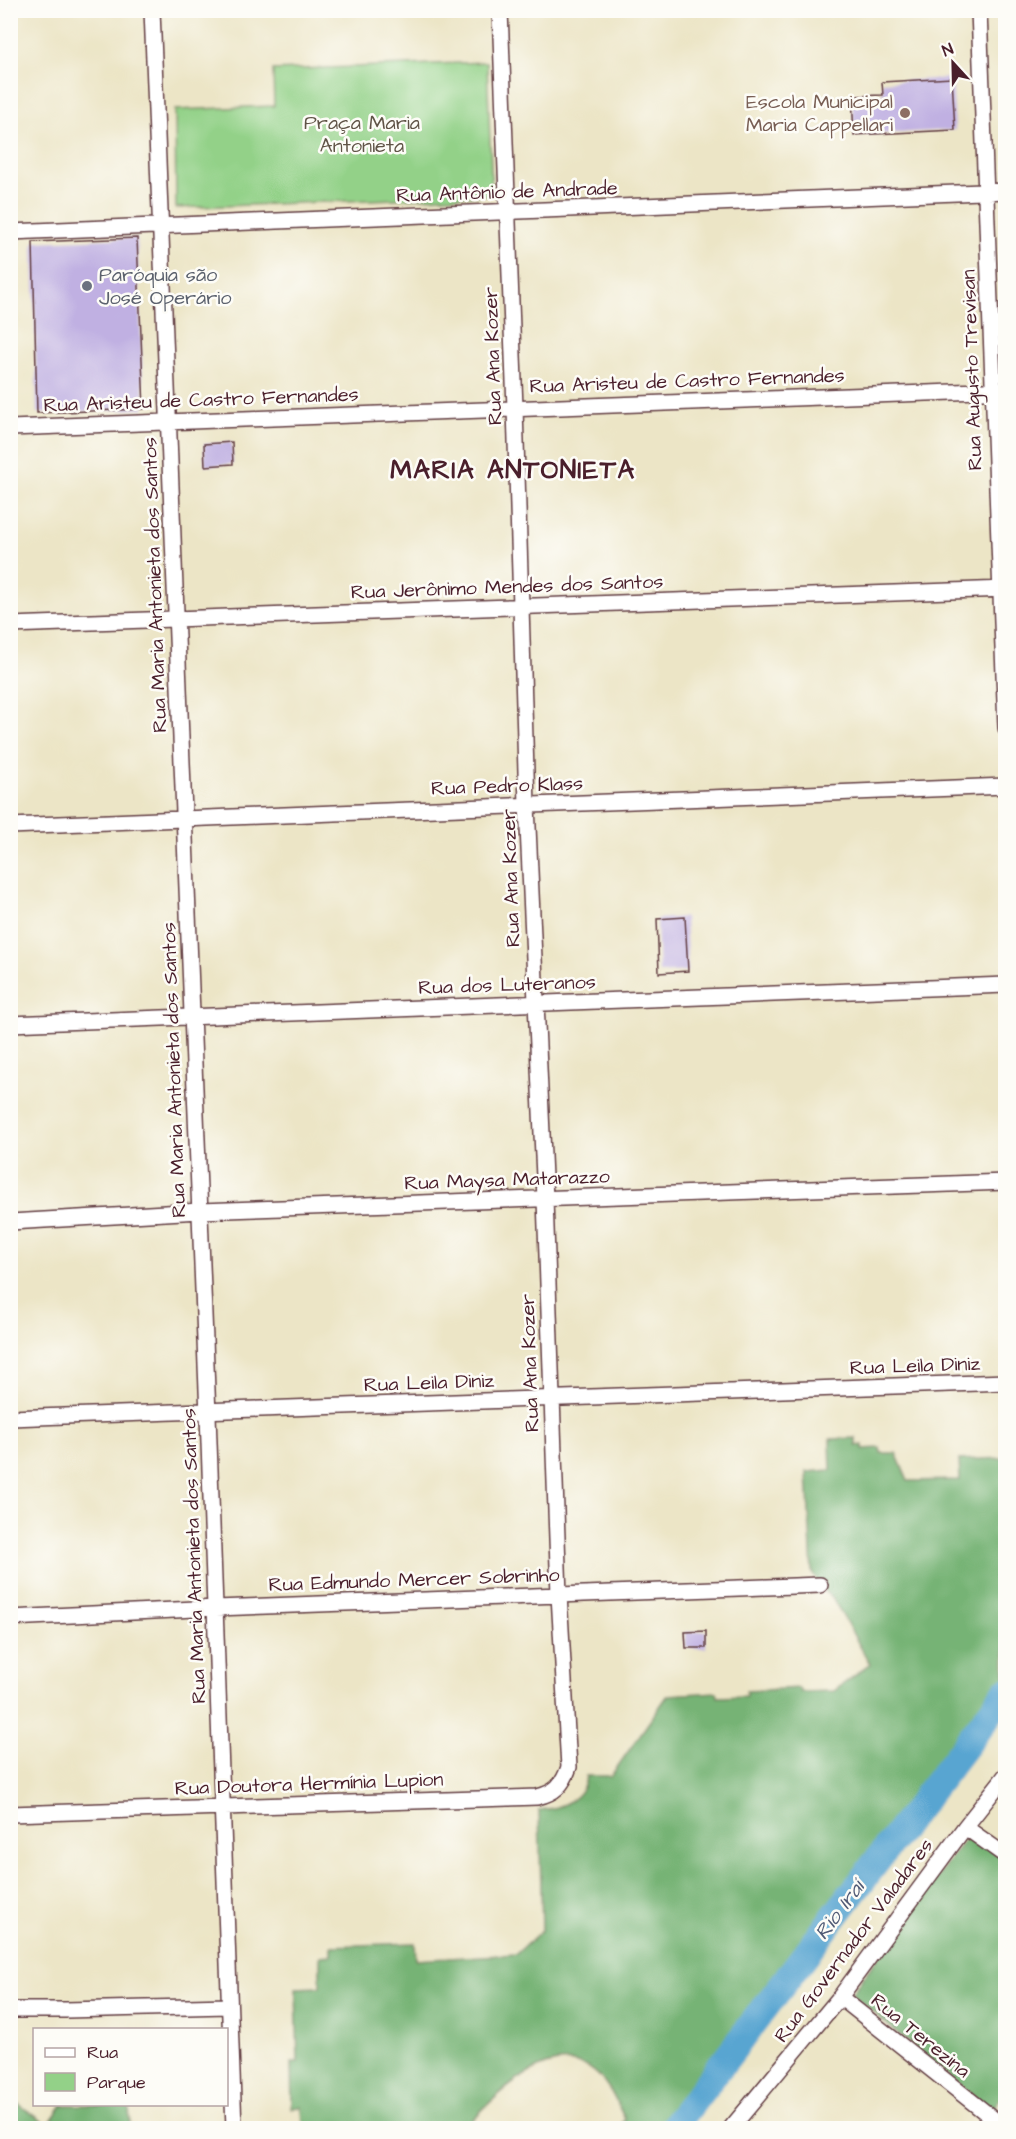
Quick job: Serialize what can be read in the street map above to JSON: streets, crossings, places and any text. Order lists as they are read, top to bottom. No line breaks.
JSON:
{"streets":{"street":["Rua Antônio de Andrade","Rua Ana Kozer","Rua Augusto Trevisan","Rua Aristeu de Castro Fernandes","Rua Maria Antonieta dos Santos","Rua Jerônimo Mendes dos Santos","Rua Pedro Klass","Rua dos Luteranos","Rua Maysa Matarazzo","Rua Leila Diniz","Rua Edmundo Mercer Sobrinho","Rua Doutora Hermínia Lupion","Rua Governador Valadares","Rua Terezina"]},"crossings":[["Rua Antônio de Andrade","Rua Ana Kozer"],["Rua Antônio de Andrade","Rua Augusto Trevisan"],["Rua Antônio de Andrade","Rua Maria Antonieta dos Santos"],["Rua Ana Kozer","Rua Aristeu de Castro Fernandes"],["Rua Ana Kozer","Rua Jerônimo Mendes dos Santos"],["Rua Ana Kozer","Rua Pedro Klass"],["Rua Ana Kozer","Rua dos Luteranos"],["Rua Ana Kozer","Rua Maysa Matarazzo"],["Rua Ana Kozer","Rua Leila Diniz"],["Rua Ana Kozer","Rua Edmundo Mercer Sobrinho"],["Rua Ana Kozer","Rua Doutora Hermínia Lupion"],["Rua Augusto Trevisan","Rua Aristeu de Castro Fernandes"],["Rua Augusto Trevisan","Rua Jerônimo Mendes dos Santos"],["Rua Aristeu de Castro Fernandes","Rua Maria Antonieta dos Santos"],["Rua Maria Antonieta dos Santos","Rua Jerônimo Mendes dos Santos"],["Rua Maria Antonieta dos Santos","Rua Pedro Klass"],["Rua Maria Antonieta dos Santos","Rua dos Luteranos"],["Rua Maria Antonieta dos Santos","Rua Maysa Matarazzo"],["Rua Maria Antonieta dos Santos","Rua Leila Diniz"],["Rua Maria Antonieta dos Santos","Rua Edmundo Mercer Sobrinho"],["Rua Maria Antonieta dos Santos","Rua Doutora Hermínia Lupion"],["Rua Governador Valadares","Rua Terezina"]],"districts":["MARIA ANTONIETA"],"water":["Rio Iraí"],"parks":["Praça Maria Antonieta"],"places":["Escola Municipal Maria Cappellari","Paróquia são José Operário"],"legend":["Rua","Parque"],"north":"top"}
